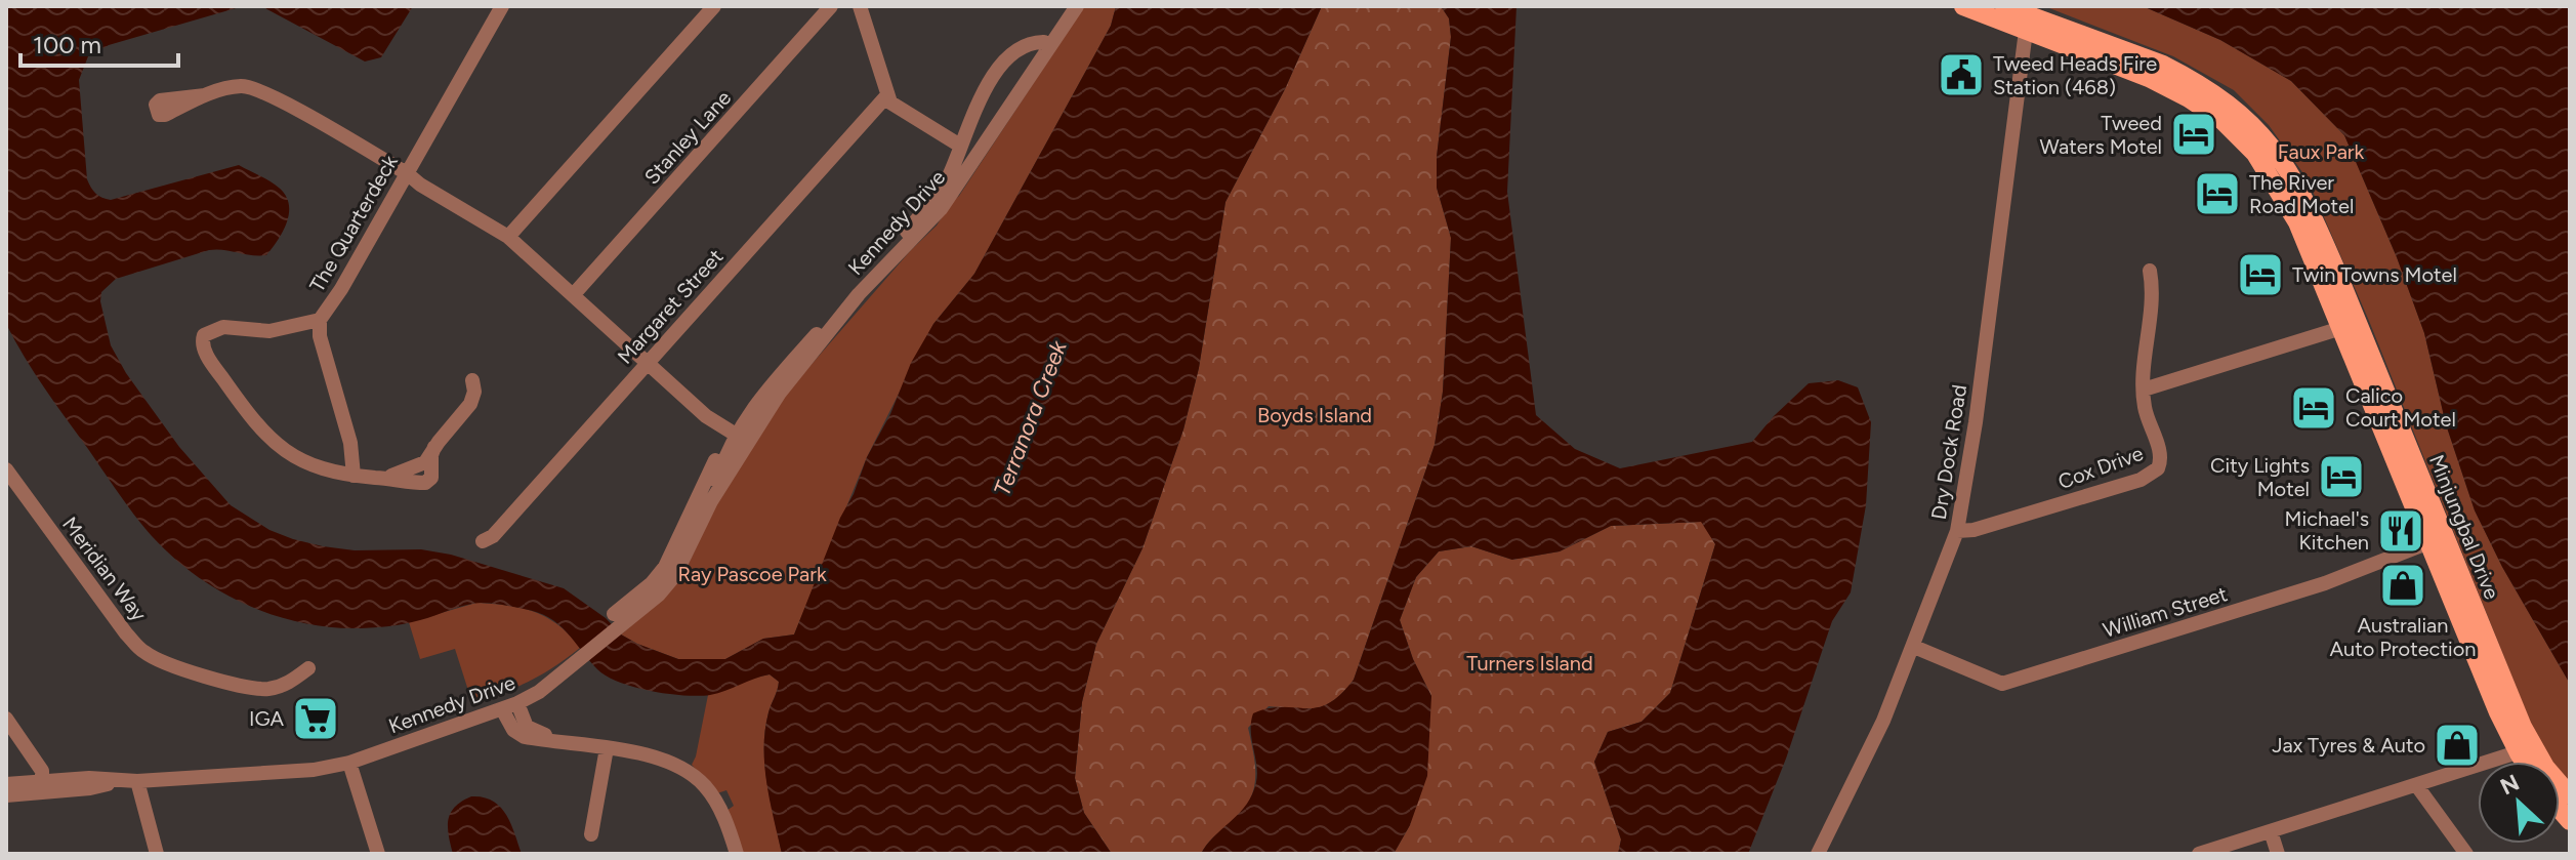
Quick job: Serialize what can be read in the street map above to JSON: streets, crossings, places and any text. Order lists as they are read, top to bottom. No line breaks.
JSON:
{"streets":{"main road":["Minjungbal Drive"],"street":["Stanley Lane","Kennedy Drive","The Quarterdeck","Margaret Street","Dry Dock Road","Cox Drive","Meridian Way","William Street"]},"crossings":[["Dry Dock Road","Cox Drive"],["Dry Dock Road","Minjungbal Drive"],["Dry Dock Road","William Street"],["Minjungbal Drive","William Street"]],"water":["Terranora Creek"],"parks":["Faux Park","Boyds Island","Ray Pascoe Park","Turners Island"],"places":{"public building":["Tweed Heads Fire Station (468)"],"hotel":["Tweed Waters Motel","The River Road Motel","Twin Towns Motel","Calico Court Motel","City Lights Motel"],"restaurant":["Michael's Kitchen"],"shop":["Australian Auto Protection","Jax Tyres & Auto"],"supermarket":["IGA"]},"scale_bar":"100 m","north":"top left"}
